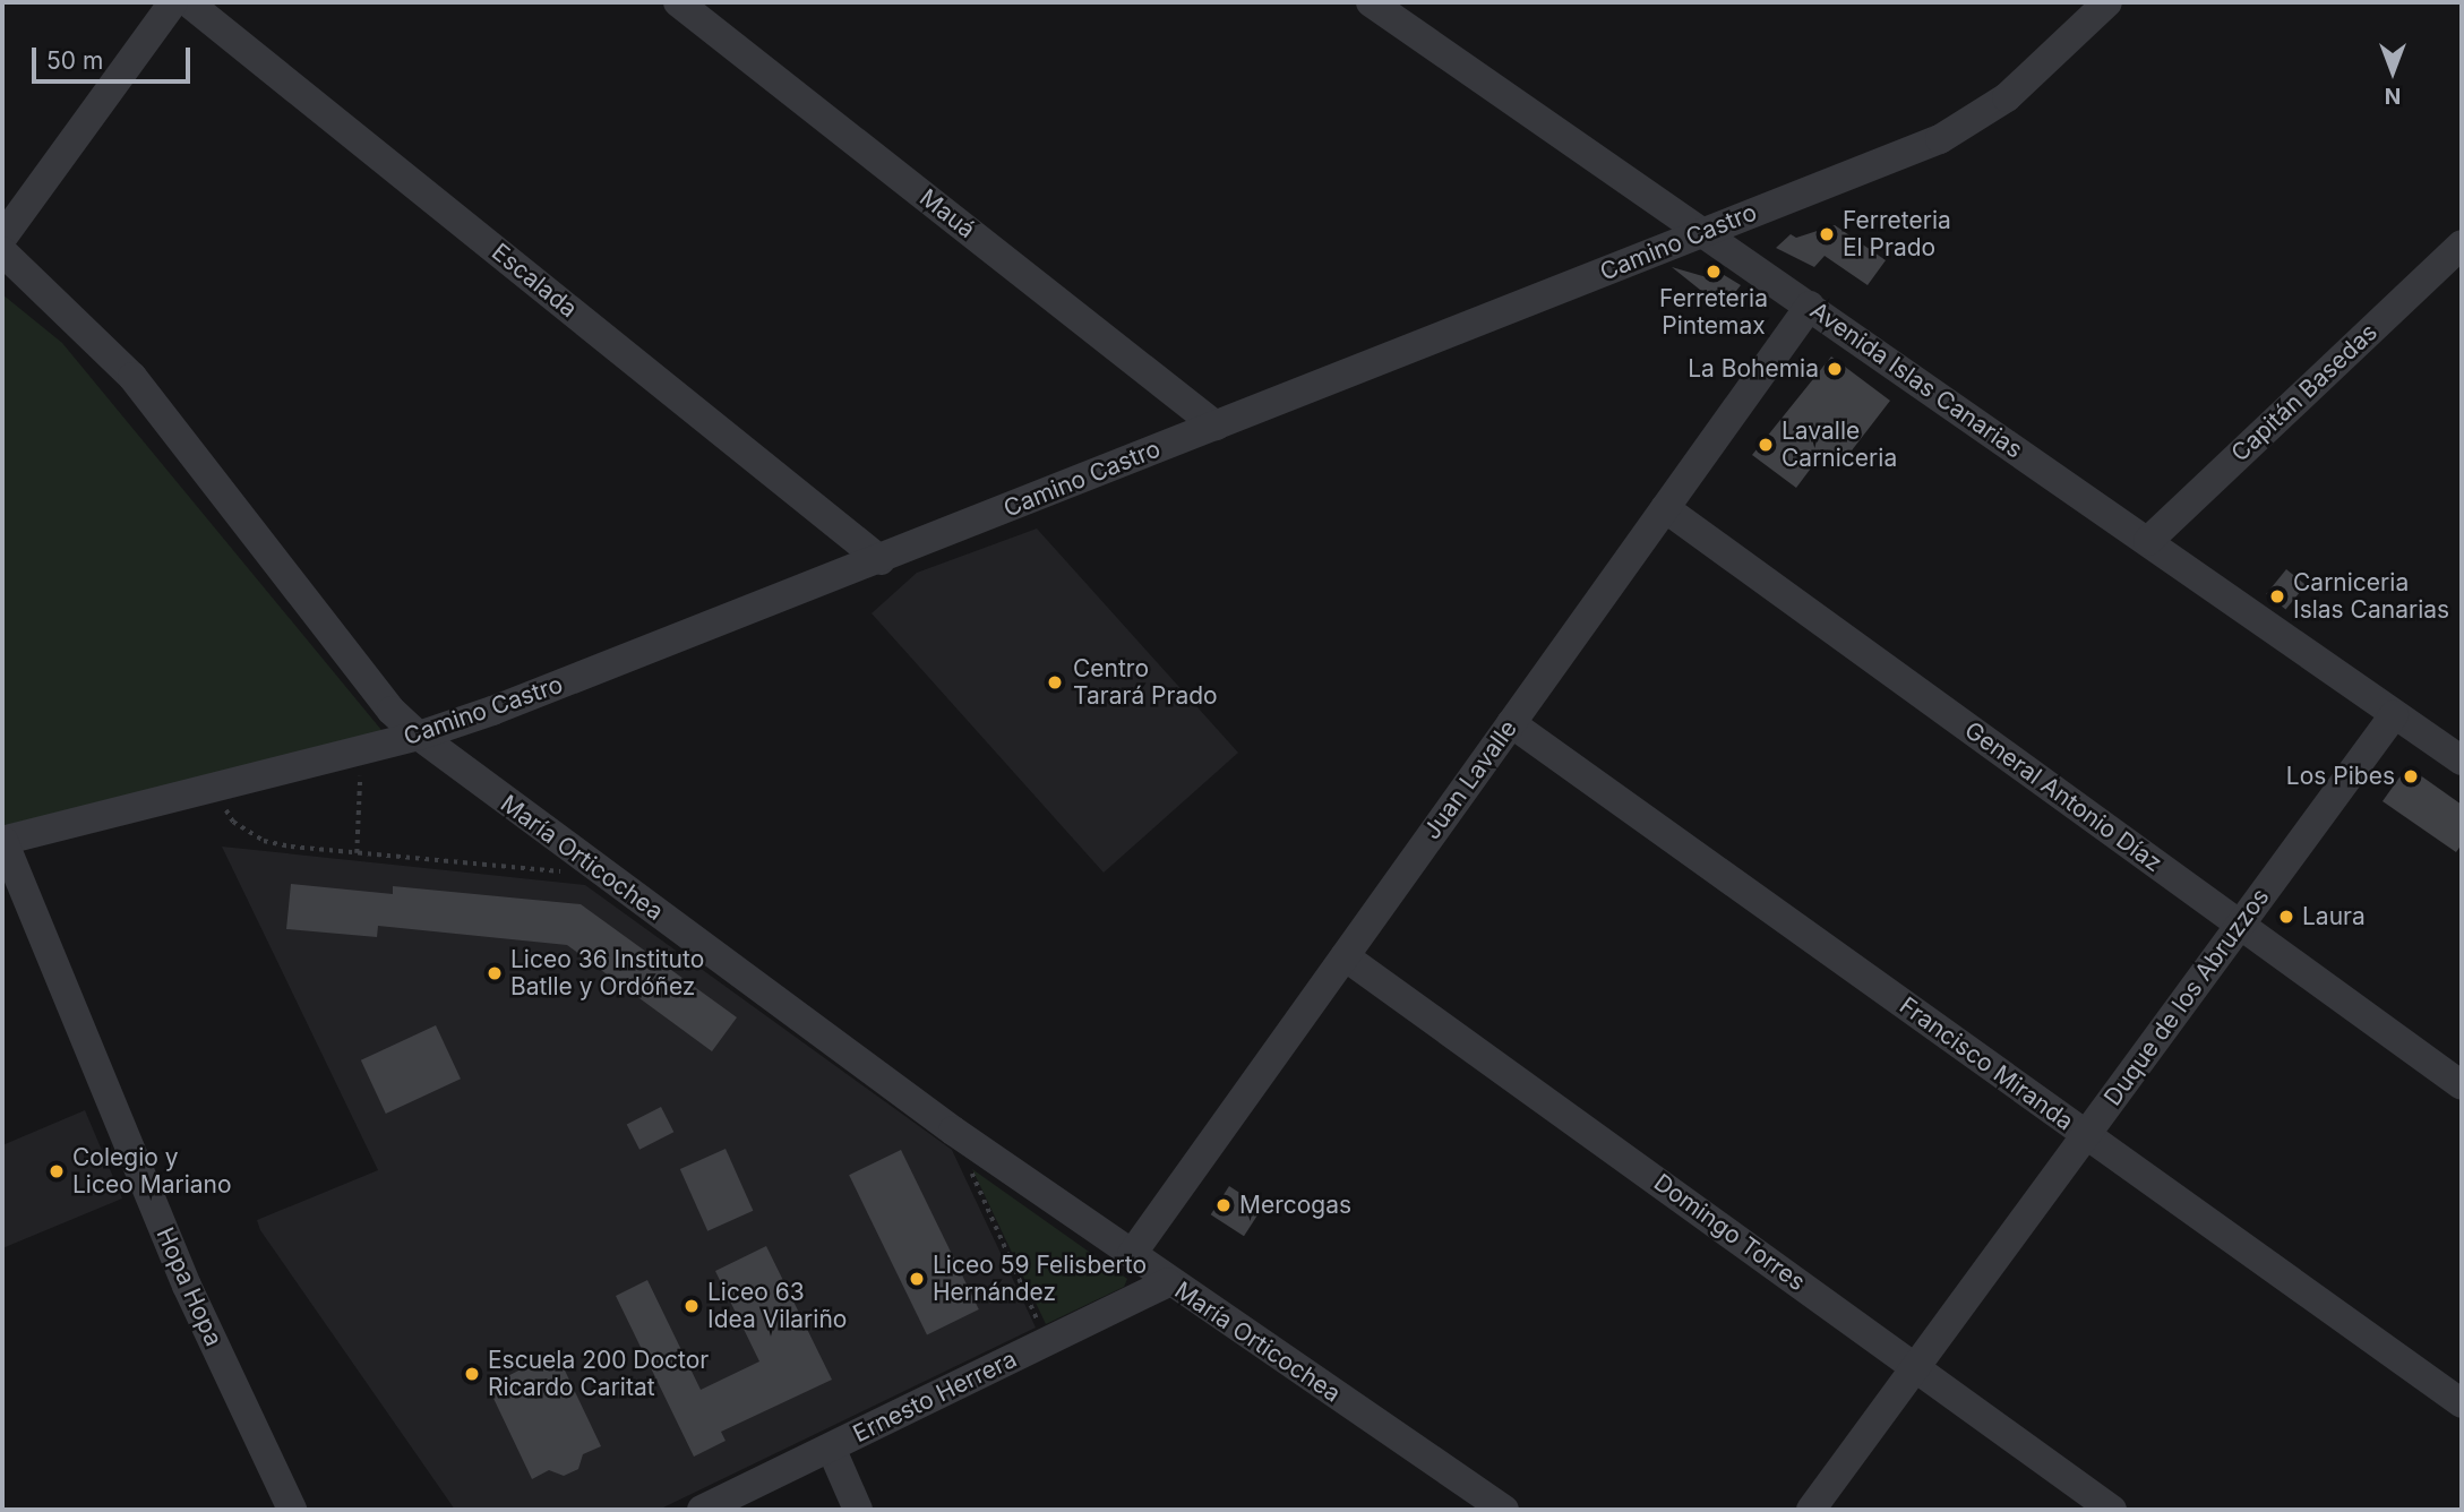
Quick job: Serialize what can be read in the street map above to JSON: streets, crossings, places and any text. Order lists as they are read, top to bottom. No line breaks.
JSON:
{"streets":{"street":["Mauá","Camino Castro","Escalada","Avenida Islas Canarias","Capitán Basedas","Juan Lavalle","General Antonio Díaz","María Orticochea","Duque de los Abruzzos","Francisco Miranda","Domingo Torres","Hopa Hopa","Ernesto Herrera"]},"crossings":[["Mauá","Camino Castro"],["Camino Castro","Escalada"],["Camino Castro","Avenida Islas Canarias"],["Camino Castro","María Orticochea"],["Camino Castro","Hopa Hopa"],["Avenida Islas Canarias","Capitán Basedas"],["Avenida Islas Canarias","Juan Lavalle"],["Avenida Islas Canarias","Duque de los Abruzzos"],["Juan Lavalle","General Antonio Díaz"],["Juan Lavalle","María Orticochea"],["Juan Lavalle","Francisco Miranda"],["Juan Lavalle","Domingo Torres"],["General Antonio Díaz","Duque de los Abruzzos"],["María Orticochea","Ernesto Herrera"],["Duque de los Abruzzos","Francisco Miranda"],["Duque de los Abruzzos","Domingo Torres"]],"places":["Ferreteria El Prado","Ferreteria Pintemax","La Bohemia","Lavalle Carniceria","Carniceria Islas Canarias","Centro Tarará Prado","Los Pibes","Laura","Liceo 36 Instituto Batlle y Ordóñez","Colegio y Liceo Mariano","Mercogas","Liceo 59 Felisberto Hernández","Liceo 63 Idea Vilariño","Escuela 200 Doctor Ricardo Caritat"],"scale_bar":"50 m","north":"bottom"}
